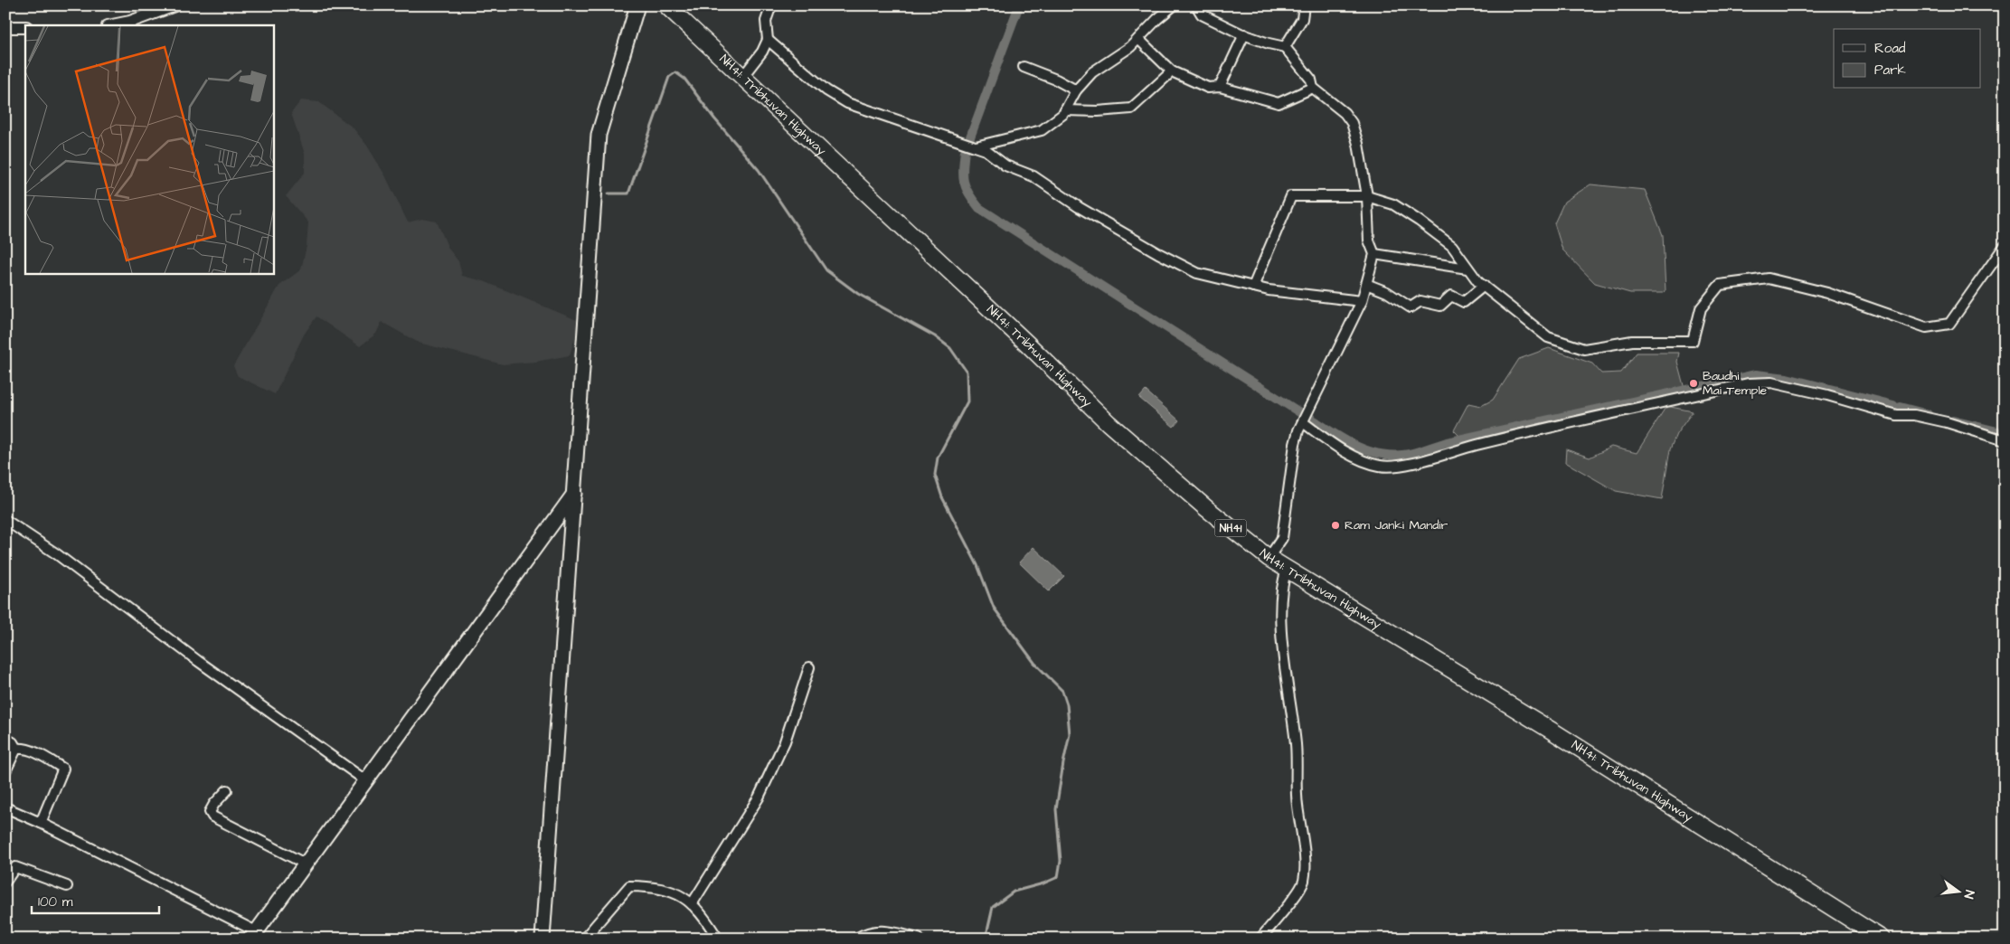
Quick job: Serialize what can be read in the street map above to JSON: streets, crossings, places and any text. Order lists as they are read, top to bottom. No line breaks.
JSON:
{"streets":{"highway":["NH41: Tribhuvan Highway","NH41"]},"places":["Baudhi Mai Temple","Ram Janki Mandir"],"legend":["Road","Park"],"scale_bar":"100 m","north":"right"}
